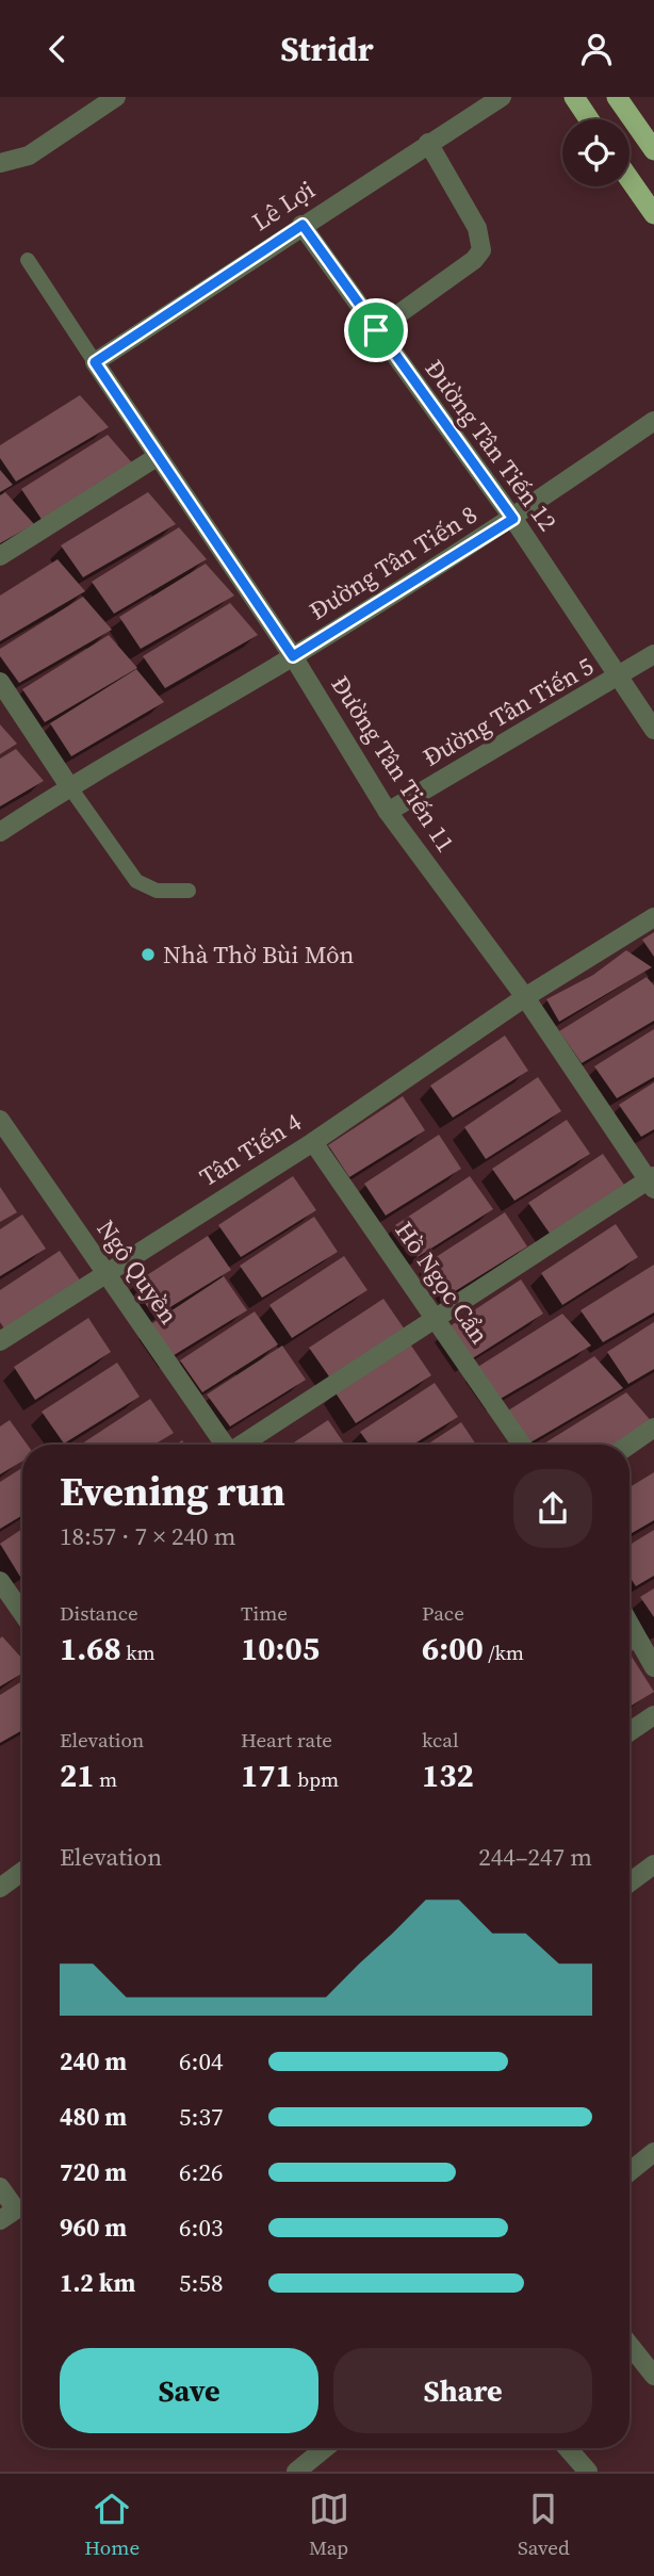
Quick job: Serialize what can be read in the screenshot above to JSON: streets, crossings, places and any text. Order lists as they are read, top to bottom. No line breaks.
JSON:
{"streets":{"street":["Lê Lợi","Đường Tân Tiến 12","Đường Tân Tiến 8","Đường Tân Tiến 5","Đường Tân Tiến 11","Tân Tiến 4","Ngô Quyền","Hồ Ngọc Cẩn"]},"crossings":[["Lê Lợi","Đường Tân Tiến 12"],["Lê Lợi","Đường Tân Tiến 11"],["Đường Tân Tiến 12","Đường Tân Tiến 8"],["Đường Tân Tiến 12","Đường Tân Tiến 5"],["Đường Tân Tiến 8","Đường Tân Tiến 11"],["Đường Tân Tiến 5","Đường Tân Tiến 11"],["Đường Tân Tiến 11","Tân Tiến 4"],["Tân Tiến 4","Ngô Quyền"],["Tân Tiến 4","Hồ Ngọc Cẩn"]],"places":["Nhà Thờ Bùi Môn"],"page":{"header":"Stridr","heading":["Evening run","18:57 · 7 × 240 m"],"stats":[["Distance","1.68 km"],["Time","10:05"],["Pace","6:00 /km"],["Elevation","21 m"],["Heart rate","171 bpm"],["kcal","132"]],"chart":["Elevation","244–247 m"],"list":[{"name":"240 m","note":"6:04"},{"name":"480 m","note":"5:37"},{"name":"720 m","note":"6:26"},{"name":"960 m","note":"6:03"},{"name":"1.2 km","note":"5:58"}],"buttons":["Save","Share"],"tabs":["Home","Map","Saved"]}}
